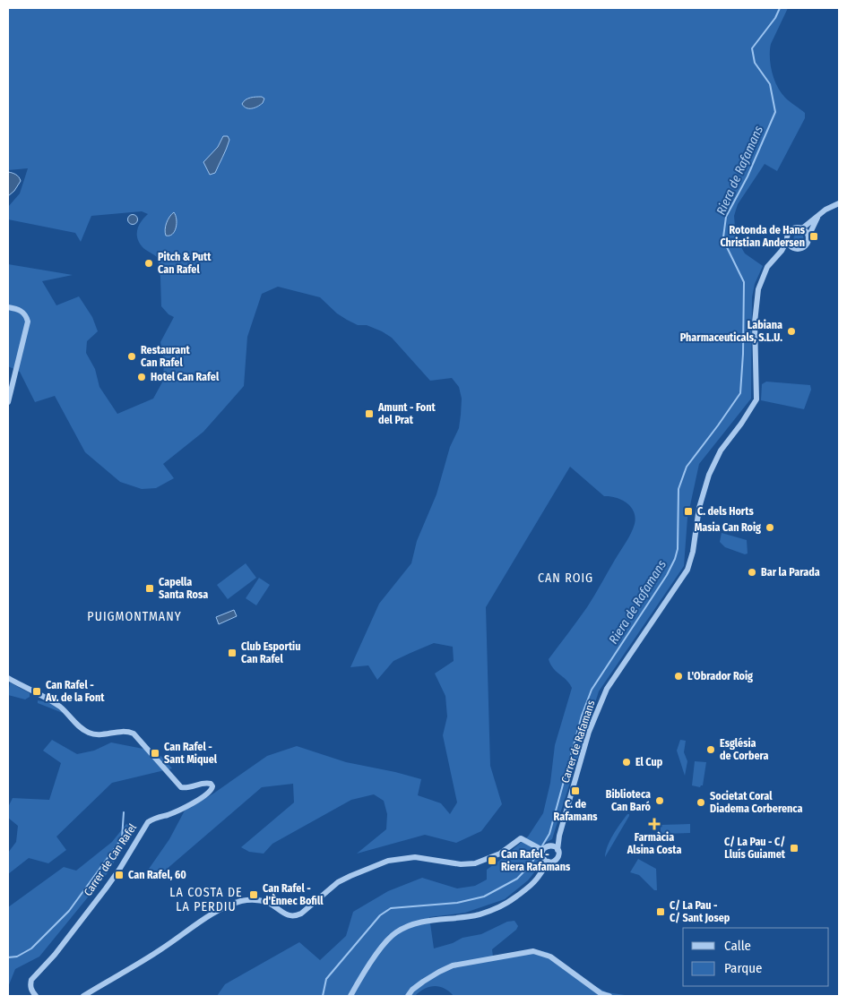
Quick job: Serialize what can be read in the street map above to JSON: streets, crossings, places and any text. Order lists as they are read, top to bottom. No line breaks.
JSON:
{"streets":{"street":["Carrer de Rafamans","Carrer de Can Rafel"]},"districts":["CAN ROIG","PUIGMONTMANY","LA COSTA DE LA PERDIU"],"water":["Riera de Rafamans"],"places":{"transit":["Rotonda de Hans Christian Andersen","Amunt - Font del Prat","C. dels Horts","Capella Santa Rosa","Club Esportiu Can Rafel","Can Rafel - Av. de la Font","Can Rafel - Sant Miquel","C. de Rafamans","C/ La Pau - C/ Lluís Guiamet","Can Rafel - Riera Rafamans","Can Rafel, 60","Can Rafel - d'Ènnec Bofill","C/ La Pau - C/ Sant Josep"],"other":["Pitch & Putt Can Rafel","Labiana Pharmaceuticals, S.L.U.","Restaurant Can Rafel","Hotel Can Rafel","Masia Can Roig","Bar la Parada","L'Obrador Roig","Església de Corbera","El Cup","Biblioteca Can Baró","Societat Coral Diadema Corberenca"],"health":["Farmàcia Alsina Costa"]},"legend":["Calle","Parque"]}
